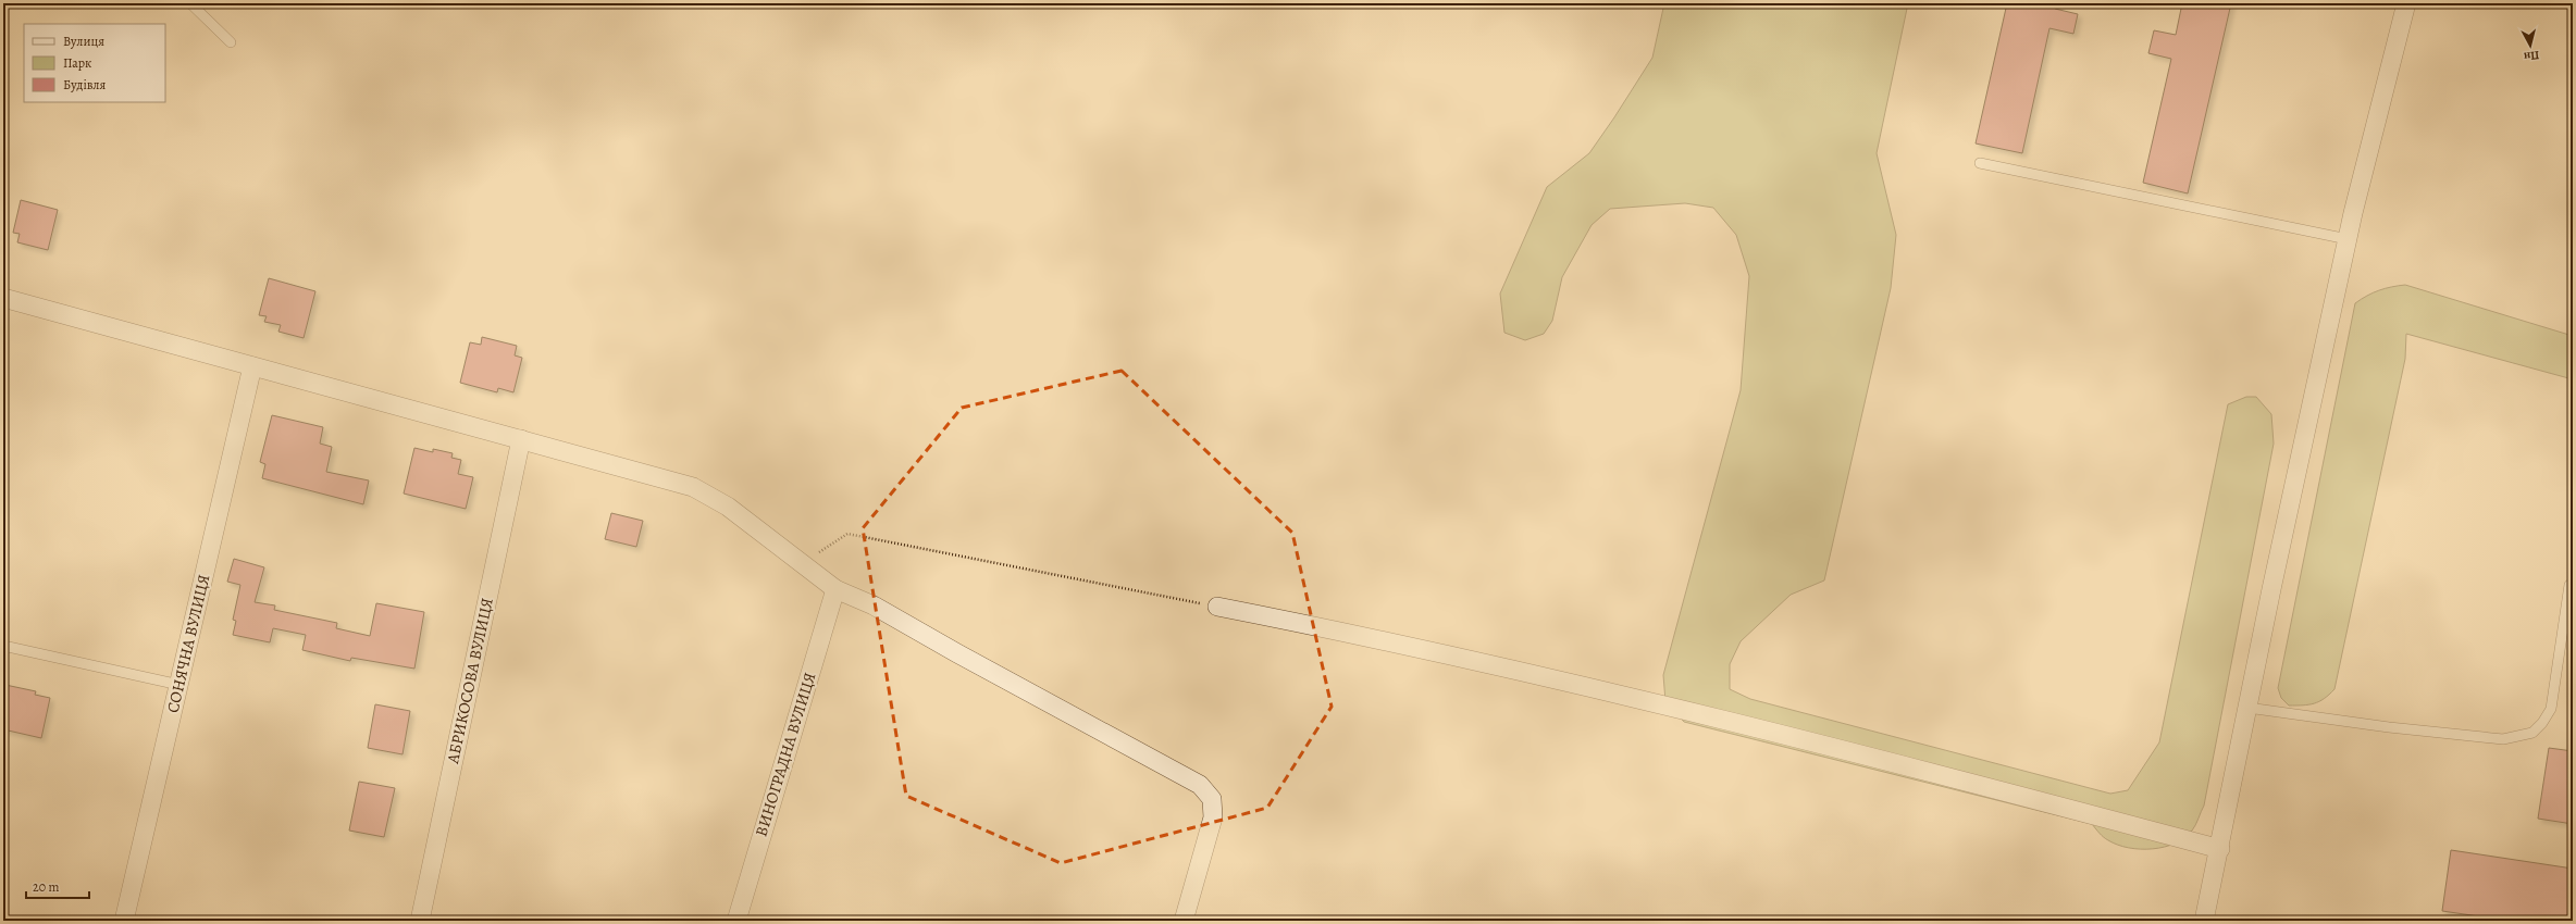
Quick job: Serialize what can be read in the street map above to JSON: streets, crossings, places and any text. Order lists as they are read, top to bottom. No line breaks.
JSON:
{"streets":{"street":["СОНЯЧНА ВУЛИЦЯ","АБРИКОСОВА ВУЛИЦЯ","ВИНОГРАДНА ВУЛИЦЯ"]},"legend":["Вулиця","Парк","Будівля"],"scale_bar":"20 m","north":"bottom"}
